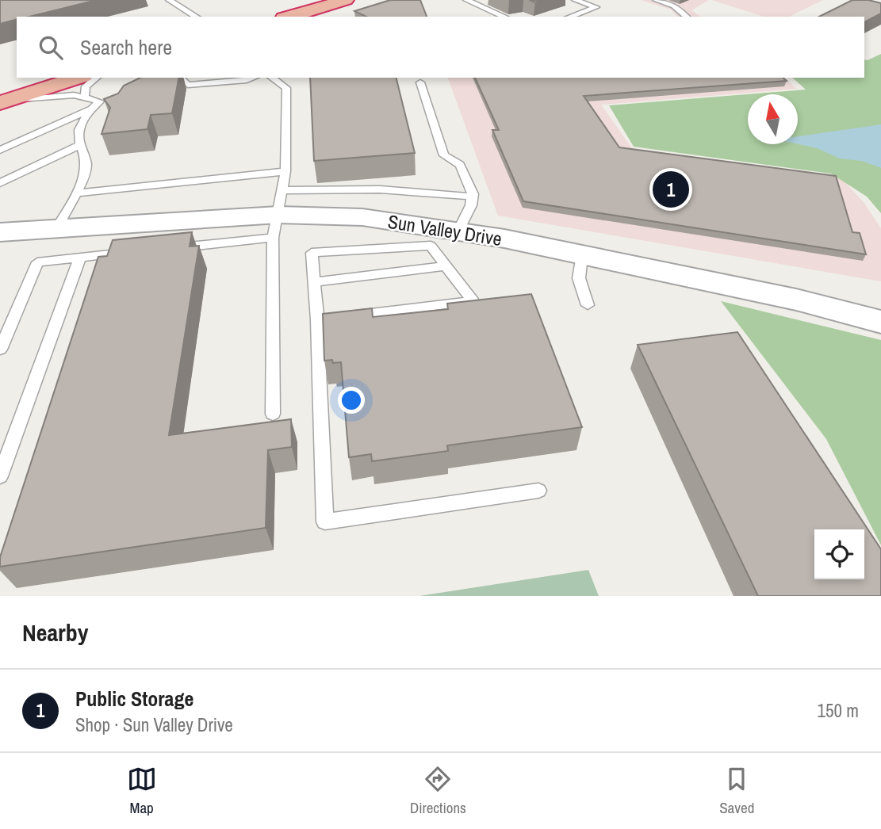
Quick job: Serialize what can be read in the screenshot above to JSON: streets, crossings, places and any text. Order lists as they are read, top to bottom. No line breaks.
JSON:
{"streets":{"street":["Sun Valley Drive"]},"north":"top","page":{"search":"Search here","pins":"1","heading":"Nearby","list":[{"mark":"1","name":"Public Storage","note":"Shop · Sun Valley Drive","value":"150 m"}],"nav":["Map","Directions","Saved"]}}
